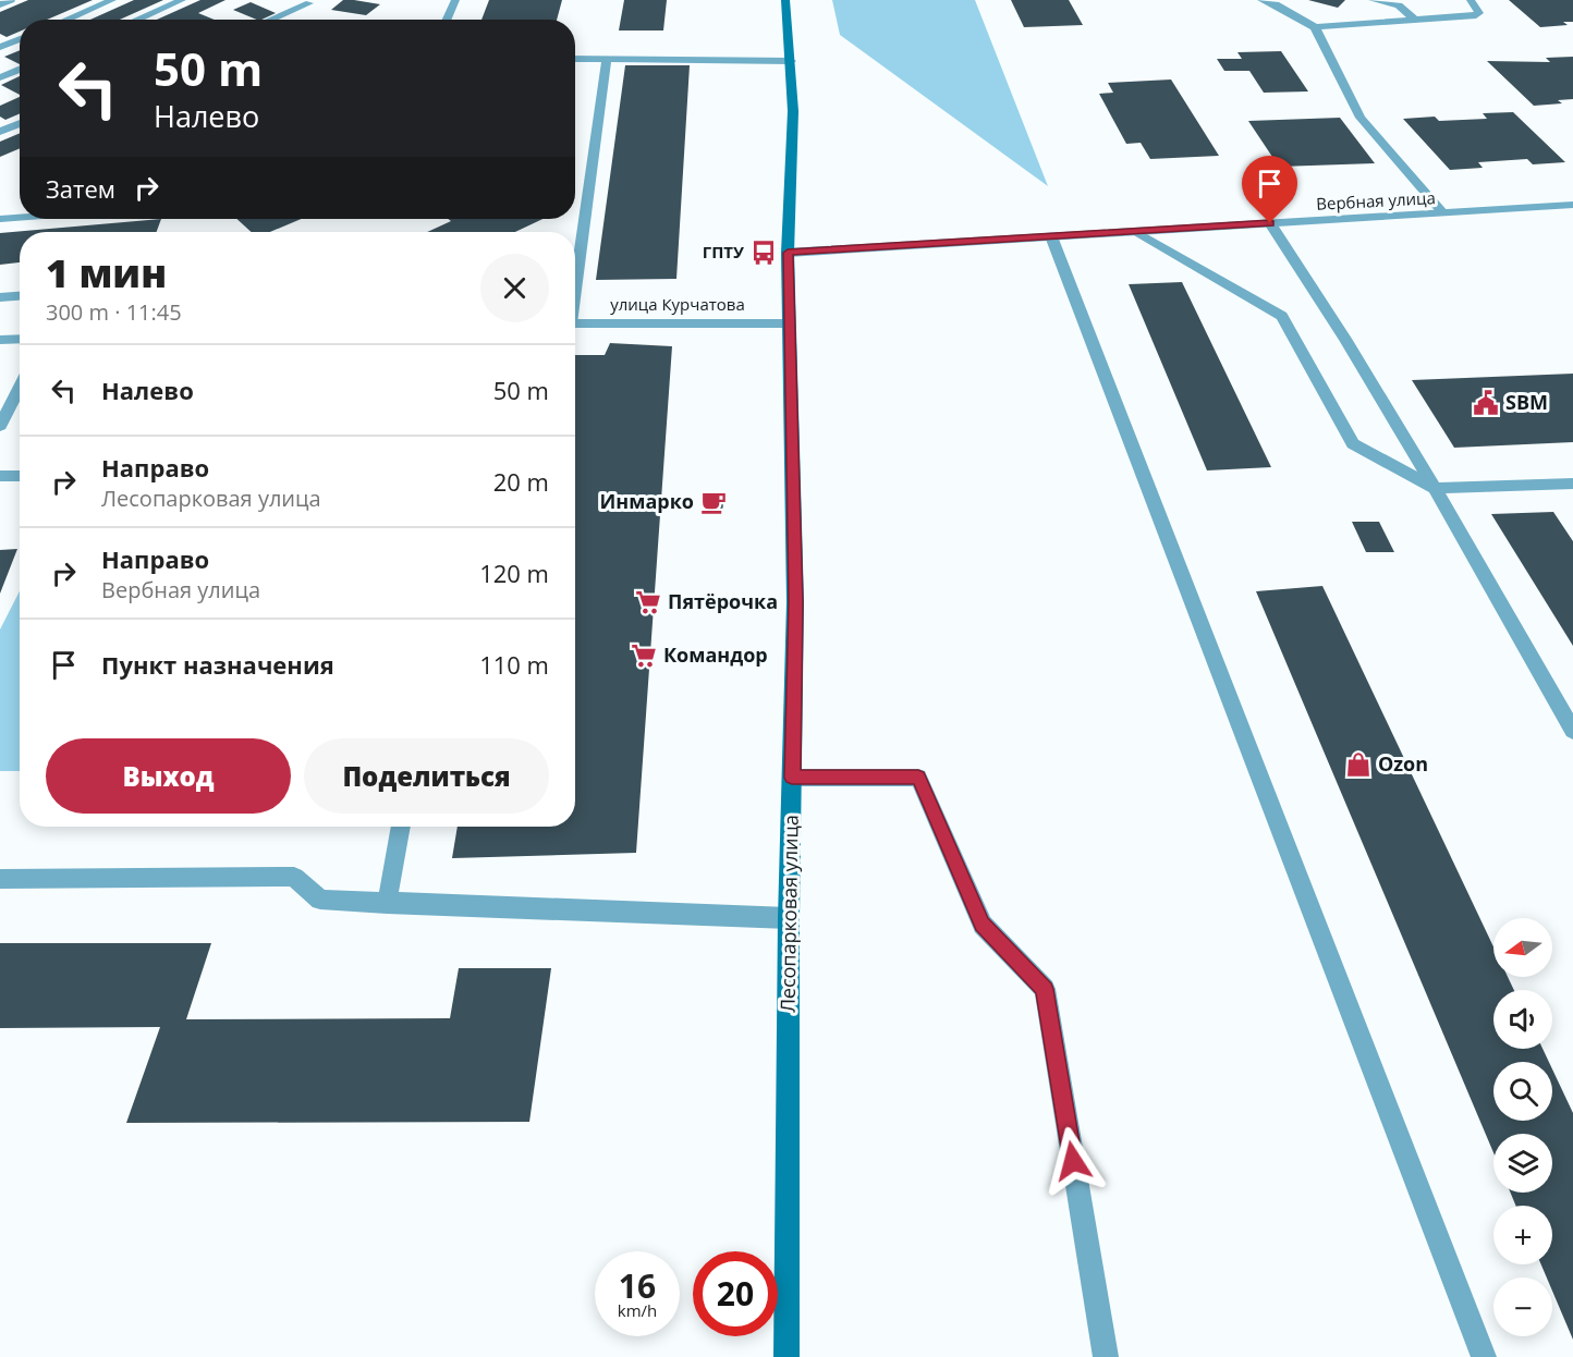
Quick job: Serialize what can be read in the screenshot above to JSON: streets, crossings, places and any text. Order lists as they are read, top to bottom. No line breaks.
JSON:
{"streets":{"main road":["Лесопарковая улица"],"street":["Вербная улица","улица Курчатова"]},"crossings":[["Вербная улица","Лесопарковая улица"],["улица Курчатова","Лесопарковая улица"]],"places":{"bus stop":["ГПТУ"],"public building":["SBM"],"cafe":["Инмарко"],"supermarket":["Пятёрочка","Командор"],"shop":["Ozon"]},"north":"left","page":{"turn":["50 m","Налево"],"then":"Затем","heading":["1 мин","300 m · 11:45"],"list":[{"name":"Налево","value":"50 m"},{"name":"Направо","note":"Лесопарковая улица","value":"20 m"},{"name":"Направо","note":"Вербная улица","value":"120 m"},{"name":"Пункт назначения","value":"110 m"}],"buttons":["Выход","Поделиться"],"map_buttons":["+","−"],"speed":"16 km/h","limit":"20"}}
